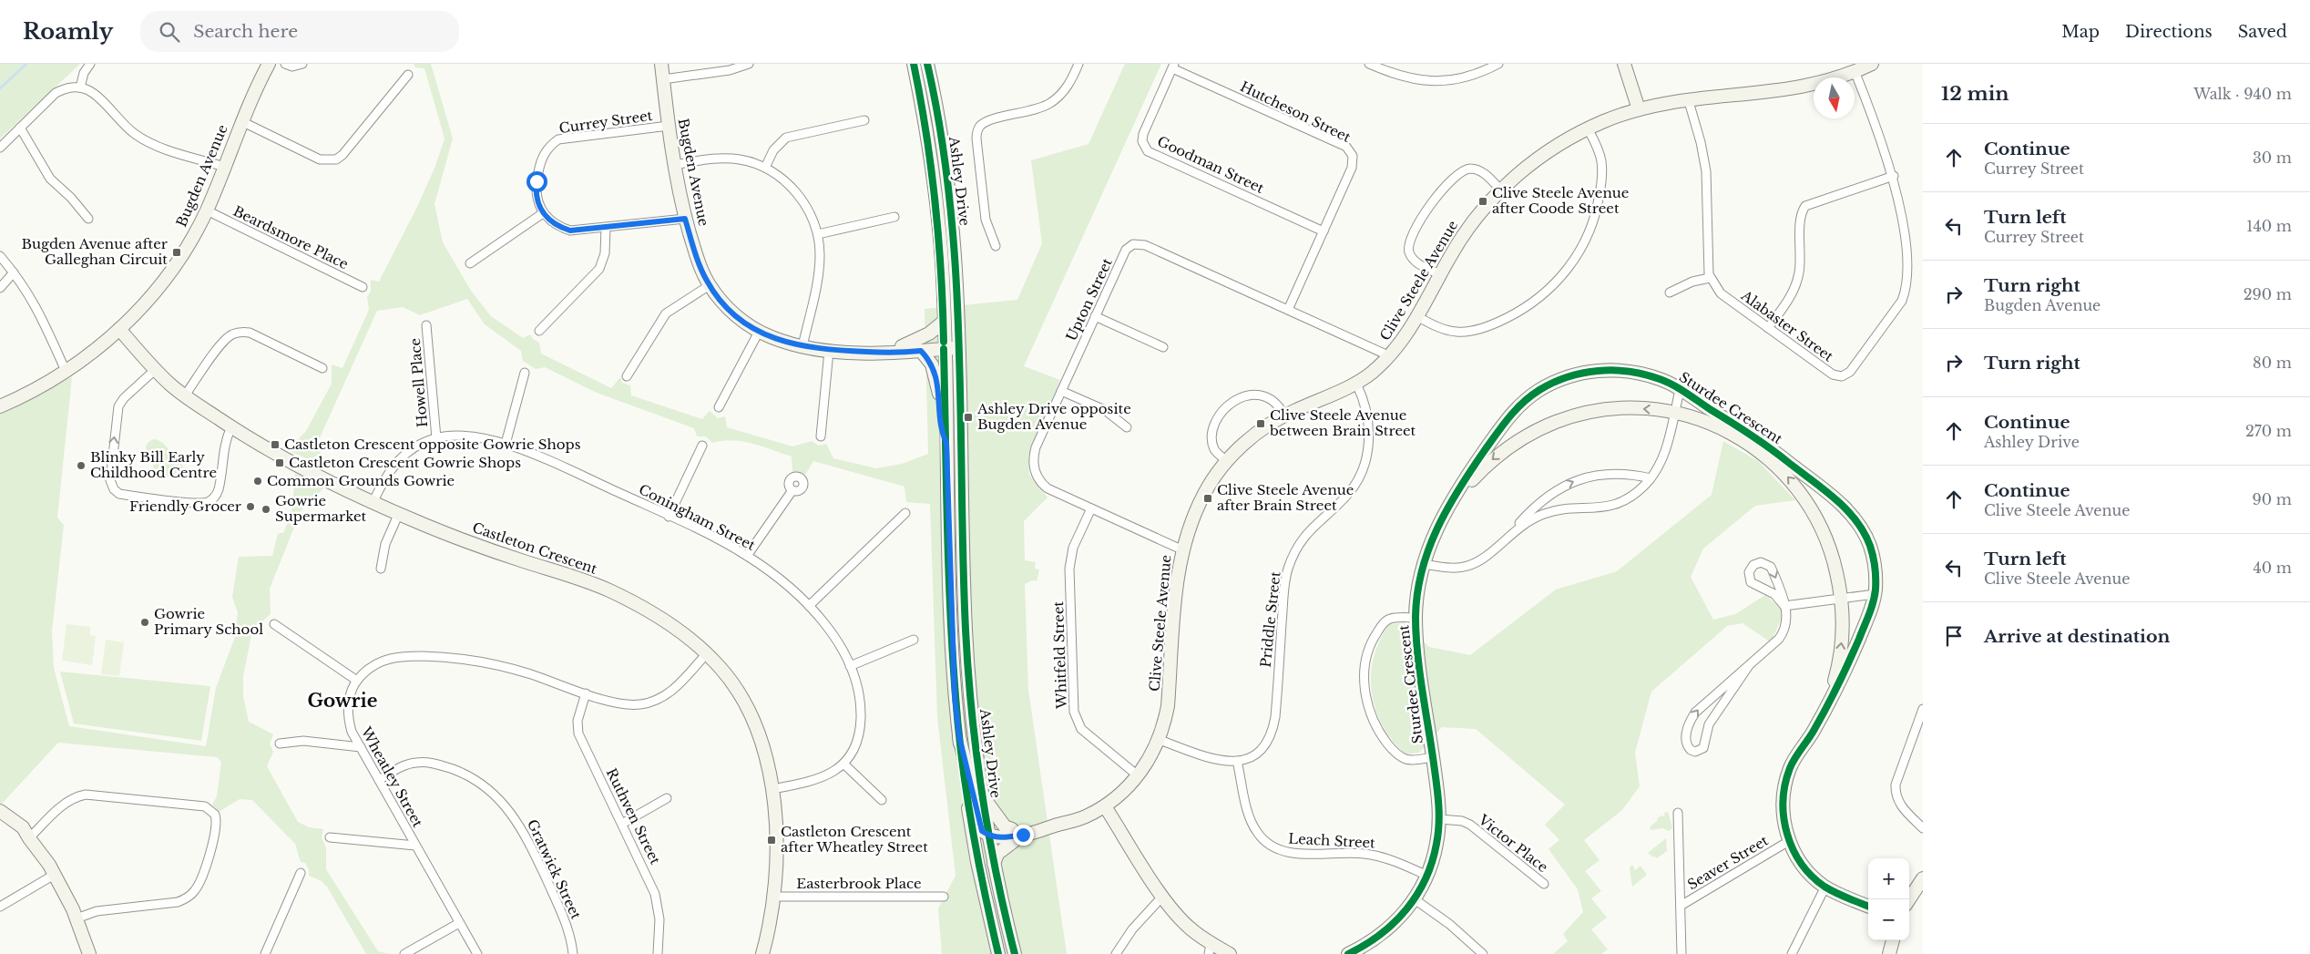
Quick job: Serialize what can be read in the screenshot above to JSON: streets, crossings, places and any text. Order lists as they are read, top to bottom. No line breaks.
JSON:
{"streets":{"street":["Hutcheson Street","Currey Street","Goodman Street","Bugden Avenue","Ashley Drive","Beardsmore Place","Clive Steele Avenue","Upton Street","Alabaster Street","Howell Place","Sturdee Crescent","Coningham Street","Castleton Crescent","Priddle Street","Whitfeld Street","Wheatley Street","Ruthven Street","Leach Street","Victor Place","Seaver Street","Gratwick Street","Easterbrook Place"]},"crossings":[["Hutcheson Street","Goodman Street"],["Hutcheson Street","Upton Street"],["Currey Street","Bugden Avenue"],["Bugden Avenue","Ashley Drive"],["Bugden Avenue","Beardsmore Place"],["Bugden Avenue","Castleton Crescent"],["Ashley Drive","Clive Steele Avenue"],["Clive Steele Avenue","Upton Street"],["Clive Steele Avenue","Alabaster Street"],["Clive Steele Avenue","Priddle Street"],["Clive Steele Avenue","Whitfeld Street"],["Upton Street","Whitfeld Street"],["Howell Place","Coningham Street"],["Sturdee Crescent","Leach Street"],["Sturdee Crescent","Victor Place"],["Sturdee Crescent","Seaver Street"],["Coningham Street","Castleton Crescent"],["Castleton Crescent","Wheatley Street"],["Castleton Crescent","Easterbrook Place"],["Priddle Street","Leach Street"],["Wheatley Street","Ruthven Street"],["Wheatley Street","Gratwick Street"]],"districts":["Gowrie"],"places":{"transit":["Clive Steele Avenue after Coode Street","Bugden Avenue after Galleghan Circuit","Ashley Drive opposite Bugden Avenue","Clive Steele Avenue between Brain Street","Castleton Crescent opposite Gowrie Shops","Castleton Crescent Gowrie Shops","Clive Steele Avenue after Brain Street","Castleton Crescent after Wheatley Street"],"other":["Blinky Bill Early Childhood Centre","Common Grounds Gowrie","Friendly Grocer","Gowrie Supermarket","Gowrie Primary School"]},"north":"bottom","page":{"header":"Roamly","search":"Search here","nav":["Map","Directions","Saved"],"heading":["12 min","Walk · 940 m"],"list":[["Continue","Currey Street","30 m"],["Turn left","Currey Street","140 m"],["Turn right","Bugden Avenue","290 m"],["Turn right","80 m"],["Continue","Ashley Drive","270 m"],["Continue","Clive Steele Avenue","90 m"],["Turn left","Clive Steele Avenue","40 m"],"Arrive at destination"],"map_buttons":["+","−"]}}
